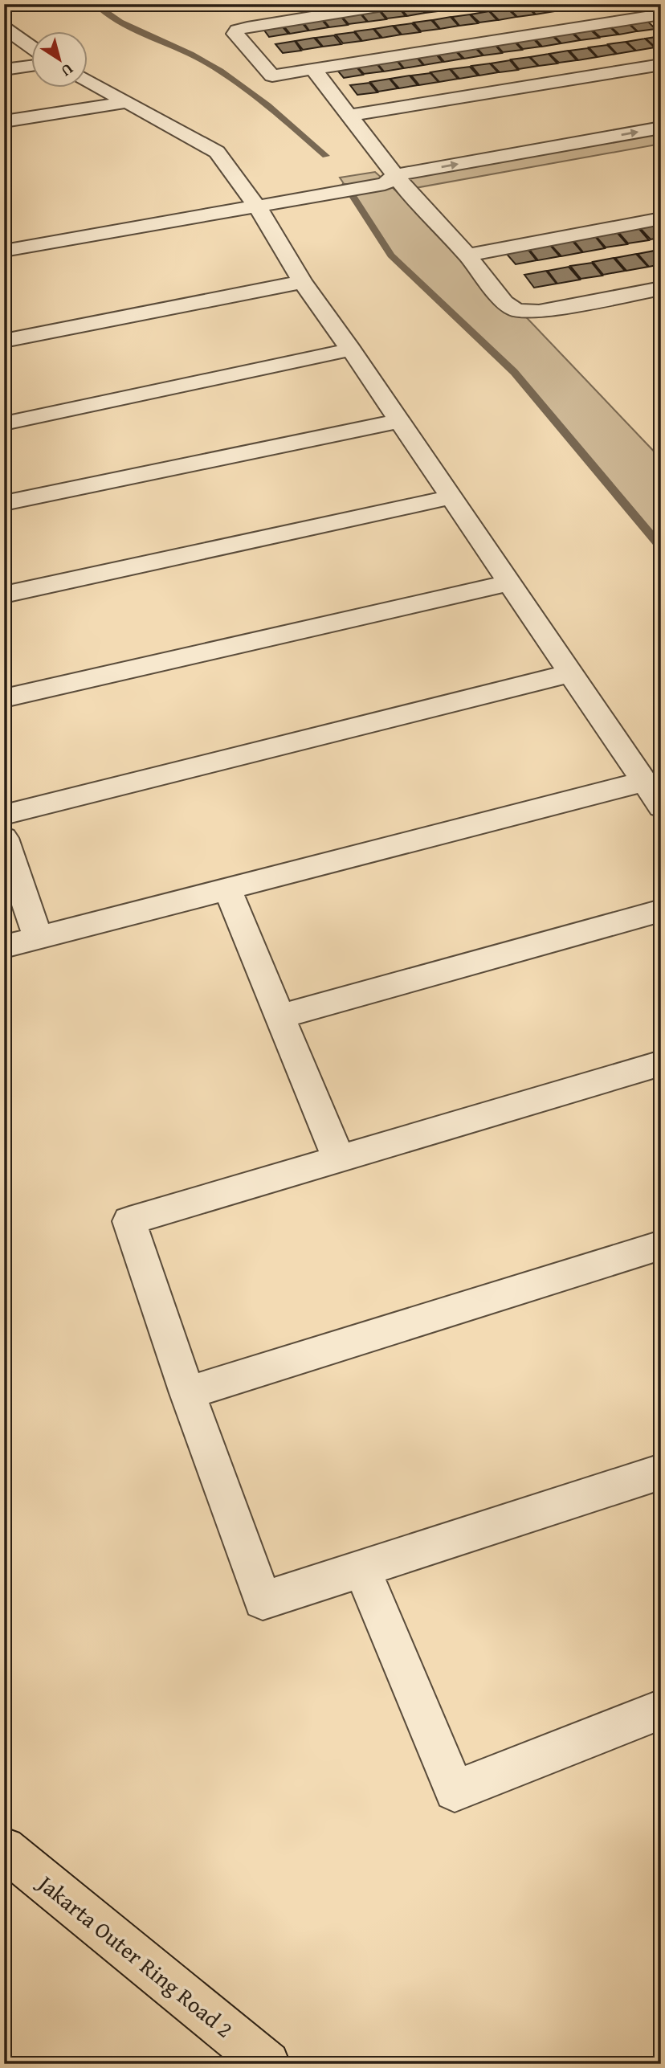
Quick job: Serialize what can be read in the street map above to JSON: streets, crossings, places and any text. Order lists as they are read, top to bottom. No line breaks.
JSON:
{"streets":{"highway":["Jakarta Outer Ring Road 2"]},"north":"bottom right"}
